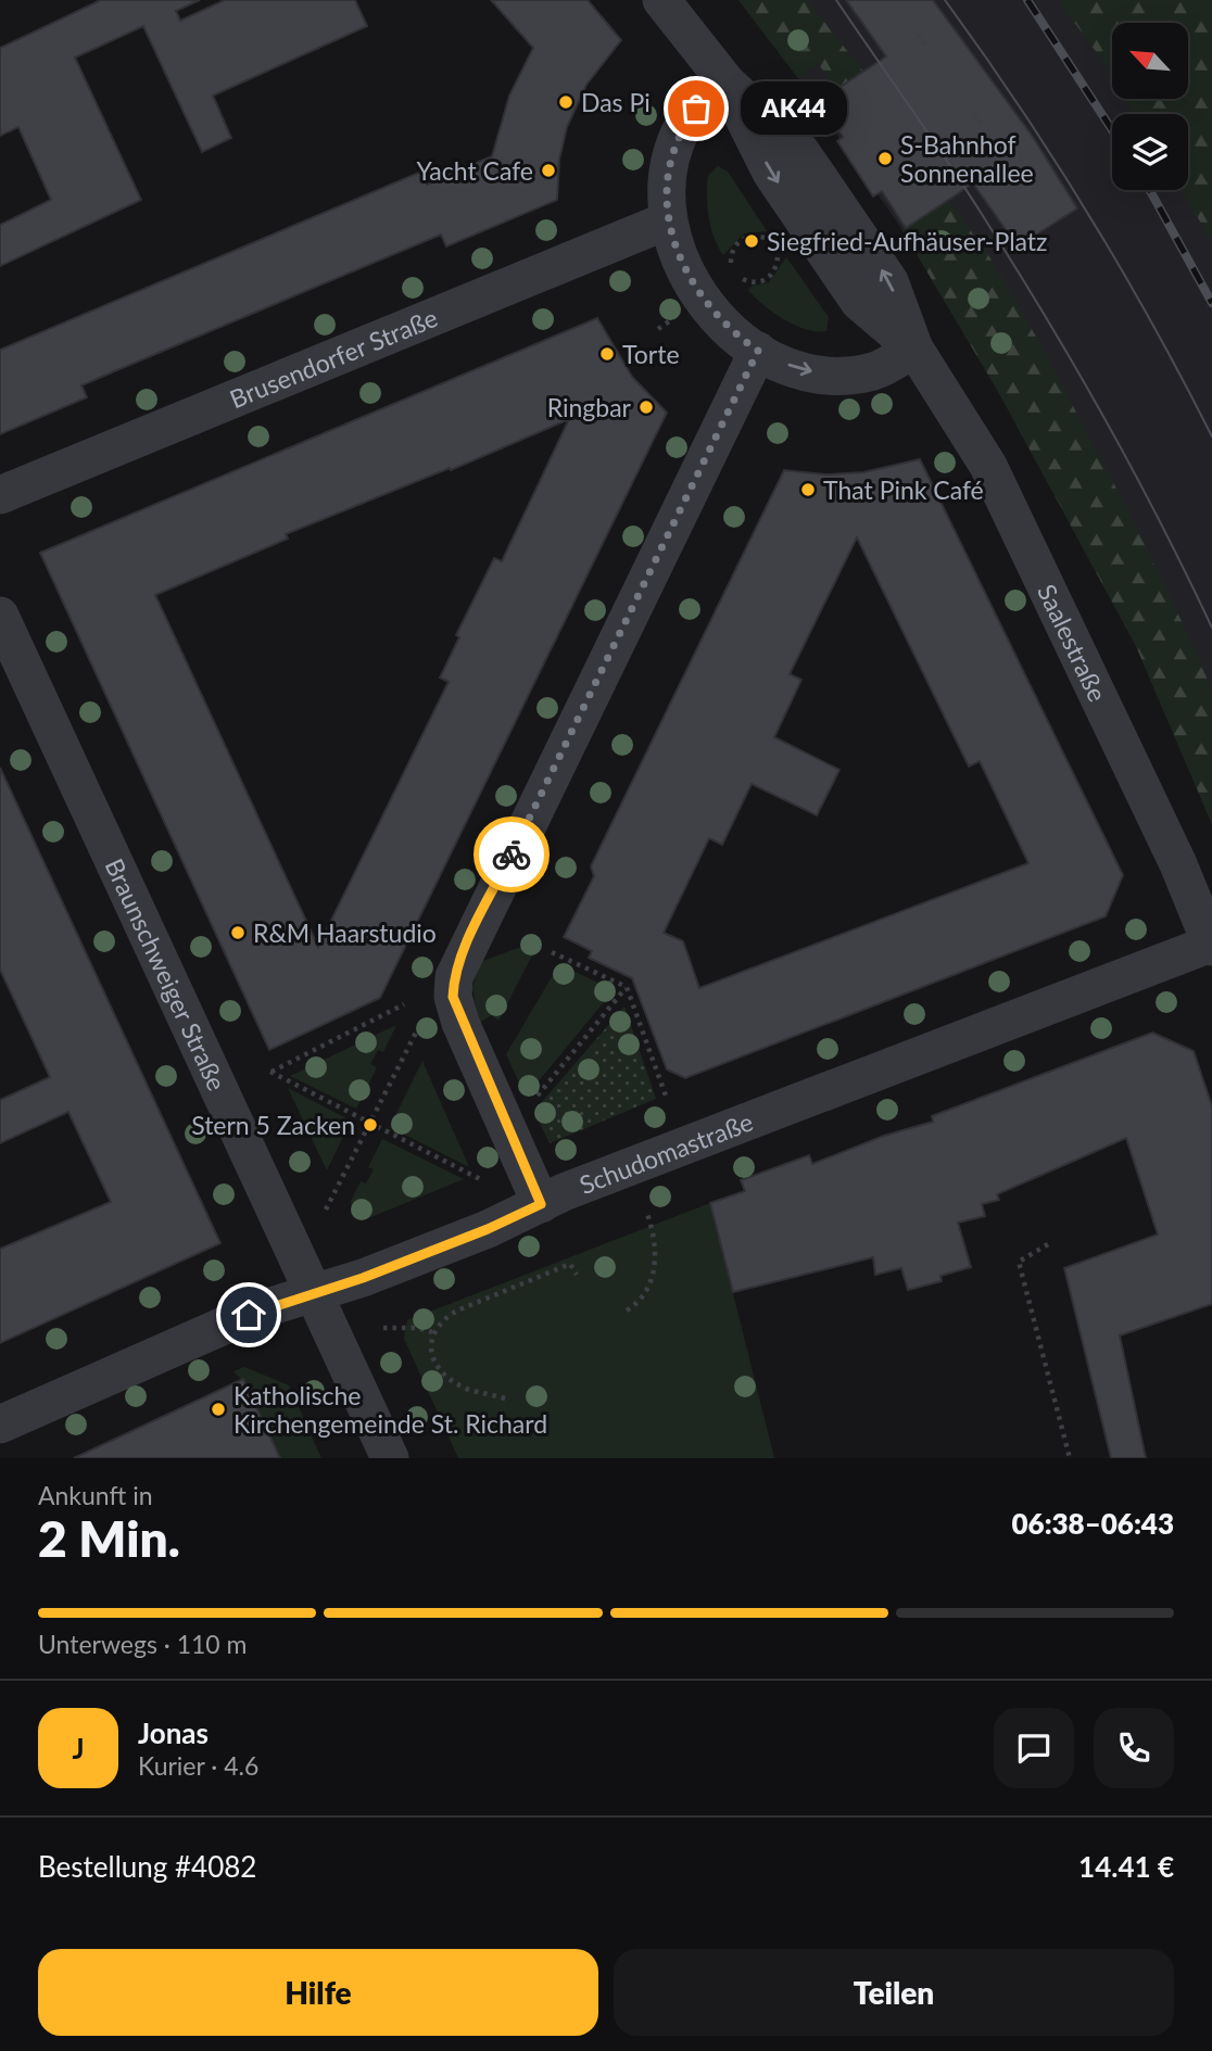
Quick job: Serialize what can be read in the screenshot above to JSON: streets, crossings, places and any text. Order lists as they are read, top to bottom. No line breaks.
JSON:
{"streets":{"street":["Brusendorfer Straße","Saalestraße","Braunschweiger Straße","Schudomastraße"]},"crossings":[["Saalestraße","Schudomastraße"],["Braunschweiger Straße","Schudomastraße"]],"places":["Das Pi","AK44","S-Bahnhof Sonnenallee","Yacht Cafe","Siegfried-Aufhäuser-Platz","Torte","Ringbar","That Pink Café","R&M Haarstudio","Stern 5 Zacken","Katholische Kirchengemeinde St. Richard"],"north":"top left","page":{"bubble":"AK44","heading":["2 Min.","Ankunft in","06:38–06:43"],"panel":["Jonas","Kurier · 4.6","Bestellung #4082","14.41 €"],"bar":"Unterwegs · 110 m","round":"J","buttons":["Hilfe","Teilen"]}}
